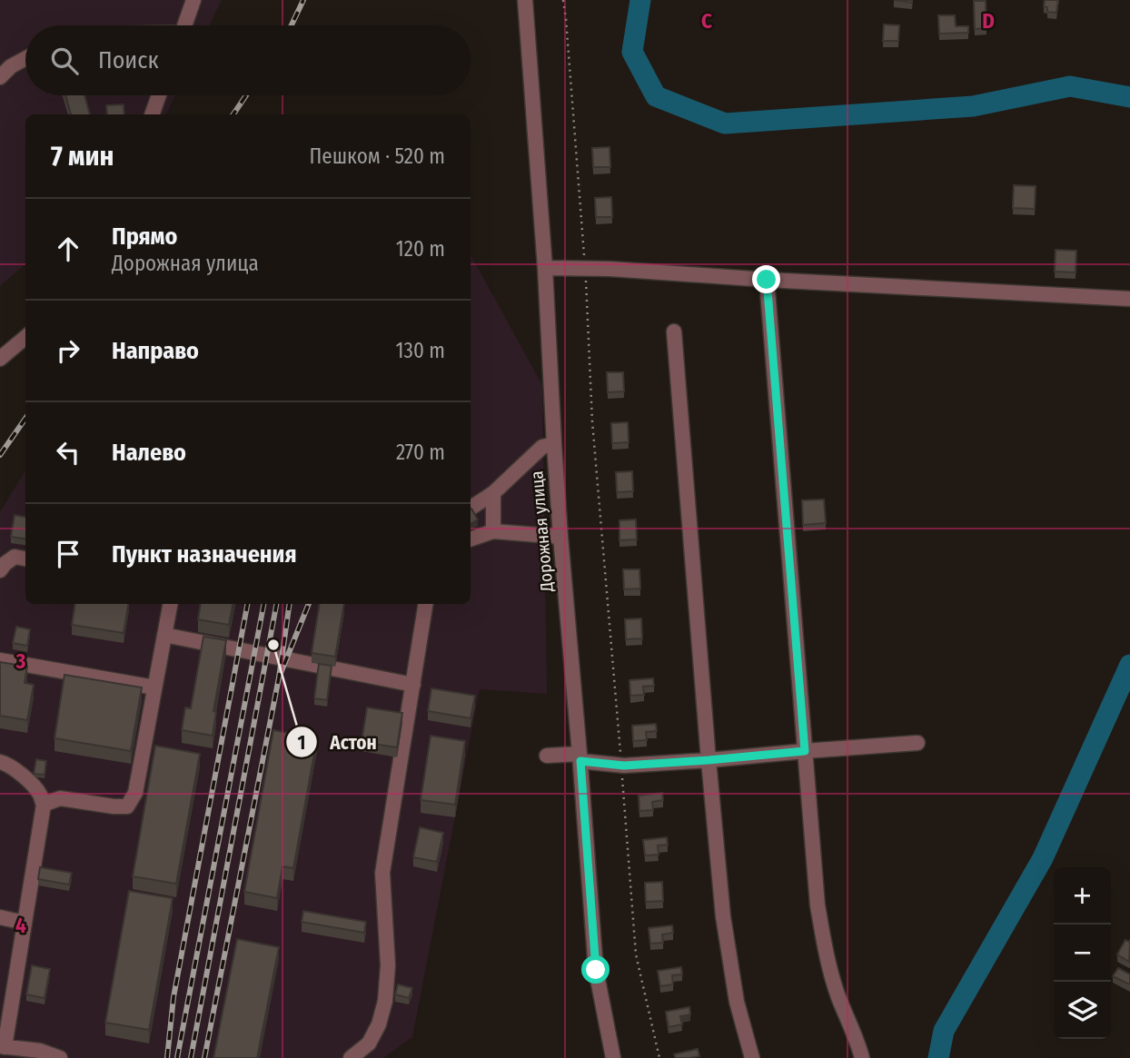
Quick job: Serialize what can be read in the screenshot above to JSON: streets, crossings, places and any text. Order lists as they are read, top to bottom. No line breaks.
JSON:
{"streets":{"street":["Дорожная улица"]},"places":["Астон"],"page":{"search":"Поиск","heading":["7 мин","Пешком · 520 m"],"list":[["Прямо","Дорожная улица","120 m"],["Направо","130 m"],["Налево","270 m"],"Пункт назначения"],"map_buttons":["+","−"]},"grid":{"columns":["C","D"],"rows":["3","4"]}}
